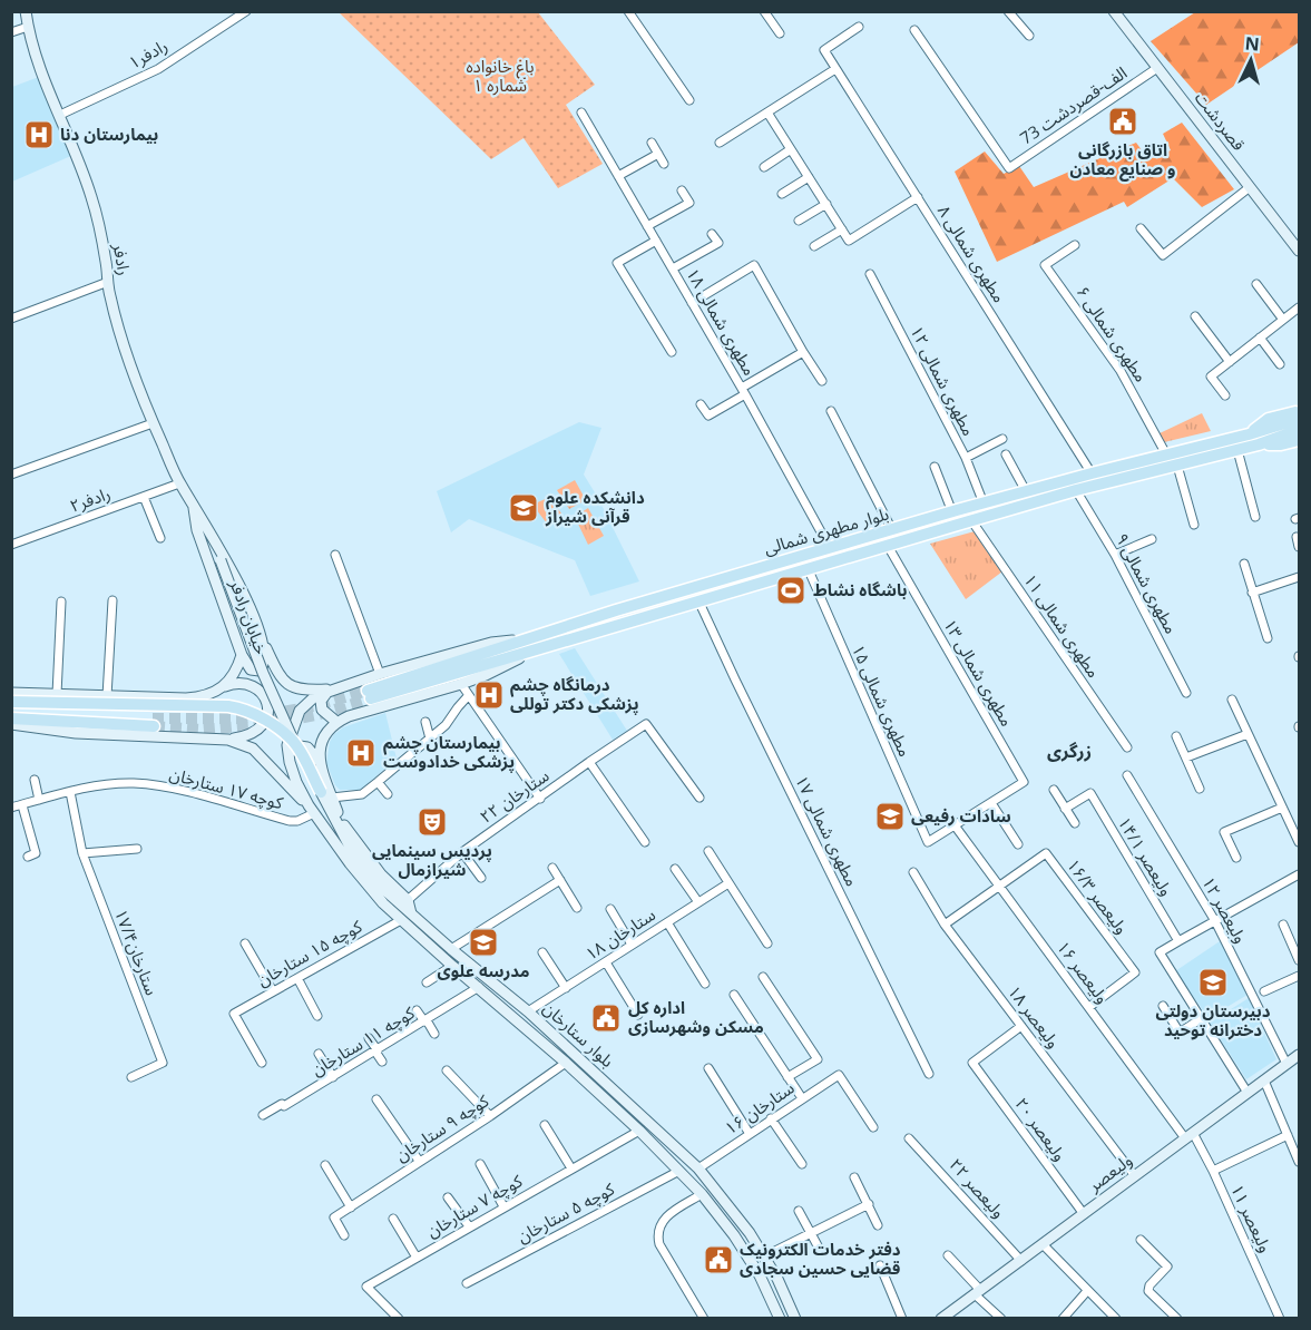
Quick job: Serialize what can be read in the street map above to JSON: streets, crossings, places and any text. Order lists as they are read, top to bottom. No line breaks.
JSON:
{"streets":{"main road":["قصردشت","رادفر","بلوار مطهرى شمالى","خیابان رادفر","بلوار ستارخان","ولیعصر"],"street":["رادفر۱","73 الف-قصردشت","۸ مطهری شمالی","۱۸ مطهری شمالی","۶ مطهری شمالی","۱۲ مطهری شمالی","رادفر۲","۹ مطهری شمالی","۱۱ مطهری شمالی","۱۳ مطهری شمالی","۱۵ مطهری شمالی","کوچه ۱۷ ستارخان","۲۲ ستارخان","۱۷ مطهری شمالی","۱۴/۱ ولیعصر","۱۶/۳ ولیعصر","۱۲ ولیعصر","۱۸ ستارخان","ستارخان۱۷/۴","کوچه ۱۵ ستارخان","۱۶ ولیعصر","۱۸ ولیعصر","کوچه ۱۱ ستارخان","۱۶ ستارخان","کوچه ۹ ستارخان","۲۰ ولیعصر","۲۲ ولیعصر","کوچه ۷ ستارخان","کوچه ۵ ستارخان","۱۱ ولیعصر"]},"crossings":[["رادفر۱","رادفر"],["73 الف-قصردشت","قصردشت"],["۸ مطهری شمالی","بلوار مطهرى شمالى"],["رادفر","رادفر۲"],["رادفر","خیابان رادفر"],["۱۸ مطهری شمالی","بلوار مطهرى شمالى"],["۶ مطهری شمالی","بلوار مطهرى شمالى"],["۱۲ مطهری شمالی","بلوار مطهرى شمالى"],["بلوار مطهرى شمالى","۹ مطهری شمالی"],["بلوار مطهرى شمالى","۱۱ مطهری شمالی"],["بلوار مطهرى شمالى","۱۳ مطهری شمالی"],["بلوار مطهرى شمالى","۱۵ مطهری شمالی"],["بلوار مطهرى شمالى","۱۷ مطهری شمالی"],["۱۵ مطهری شمالی","۱۶ ولیعصر"],["کوچه ۱۷ ستارخان","ستارخان۱۷/۴"],["کوچه ۱۷ ستارخان","بلوار ستارخان"],["۱۶/۳ ولیعصر","۱۶ ولیعصر"],["۱۲ ولیعصر","ولیعصر"],["۱۸ ستارخان","بلوار ستارخان"],["کوچه ۱۵ ستارخان","بلوار ستارخان"],["۱۶ ولیعصر","ولیعصر"],["۱۶ ولیعصر","۱۱ ولیعصر"],["۱۸ ولیعصر","۲۰ ولیعصر"],["۱۸ ولیعصر","ولیعصر"],["بلوار ستارخان","کوچه ۱۱ ستارخان"],["بلوار ستارخان","۱۶ ستارخان"],["بلوار ستارخان","کوچه ۹ ستارخان"],["بلوار ستارخان","کوچه ۷ ستارخان"],["بلوار ستارخان","کوچه ۵ ستارخان"],["۲۰ ولیعصر","ولیعصر"],["ولیعصر","۲۲ ولیعصر"],["ولیعصر","۱۱ ولیعصر"]],"districts":["زرگری"],"parks":["باغ خانواده شماره ۱"],"places":{"public building":["اتاق بازرگانی و صنایع معادن","اداره کل مسکن وشهرسازی","دفتر خدمات الکترونیک قضایی حسین سجادی"],"hospital":["بیمارستان دنا","درمانگاه چشم پزشكی دكتر توللی","بیمارستان چشم پزشکی خدادوست"],"school or university":["دانشکده علوم قرآنی شیراز","سادات رفیعی","مدرسه علوی","دبیرستان دولتی دخترانه توحید"],"sports":["باشگاه نشاط"],"theatre":["پردیس سینمایی شیرازمال"]},"north":"top"}
